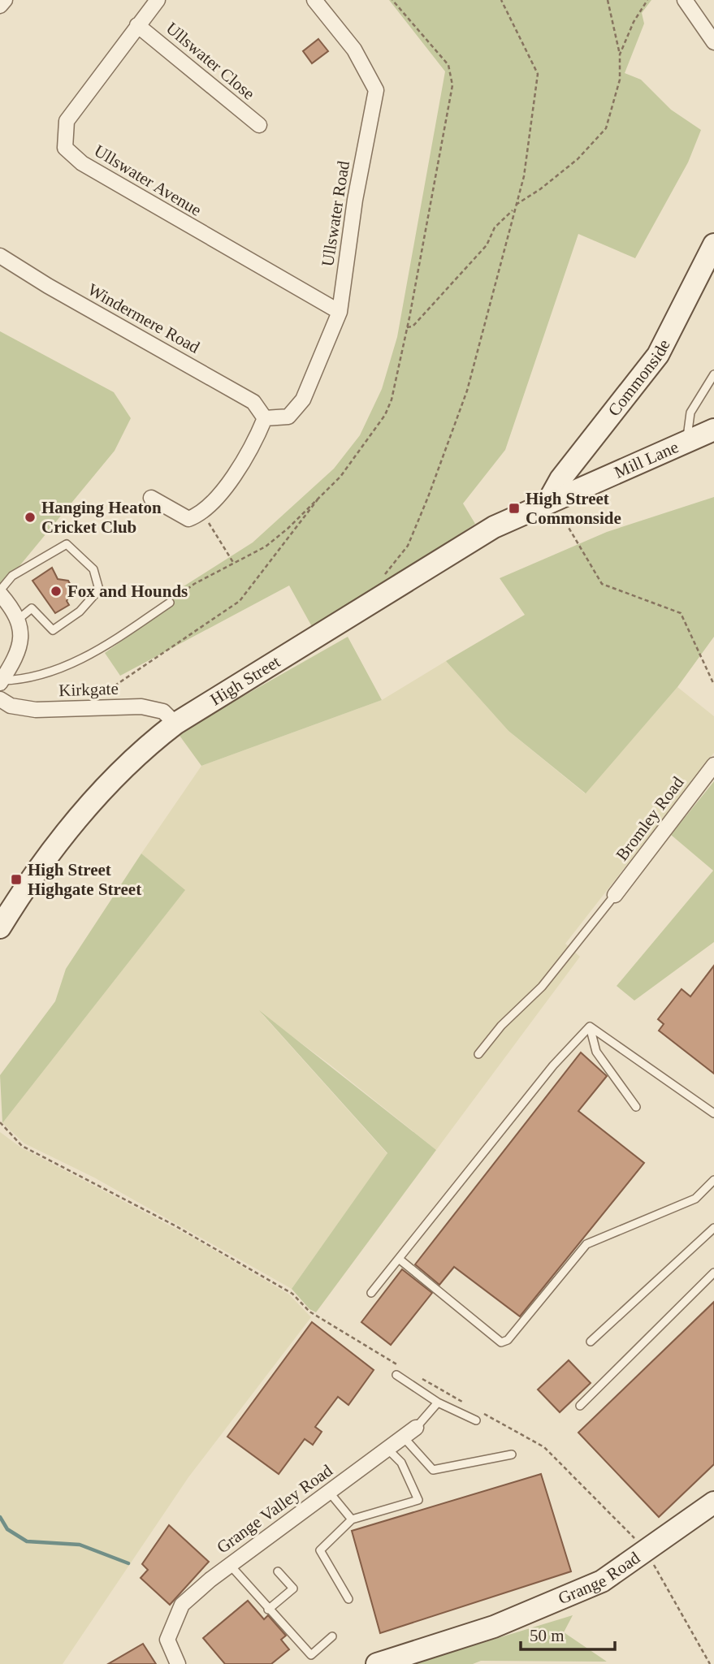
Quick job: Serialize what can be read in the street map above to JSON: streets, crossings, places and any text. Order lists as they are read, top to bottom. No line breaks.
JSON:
{"streets":{"street":["Ullswater Close","Ullswater Avenue","Ullswater Road","Windermere Road","Commonside","Mill Lane","High Street","Kirkgate","Bromley Road","Grange Valley Road","Grange Road"]},"crossings":[["Ullswater Close","Ullswater Avenue"],["Ullswater Avenue","Ullswater Road"],["Ullswater Road","Windermere Road"],["Commonside","Mill Lane"],["Commonside","High Street"],["Mill Lane","High Street"],["High Street","Kirkgate"]],"places":{"transit":["High Street Commonside","High Street Highgate Street"],"other":["Hanging Heaton Cricket Club","Fox and Hounds"]},"scale_bar":"50 m"}
